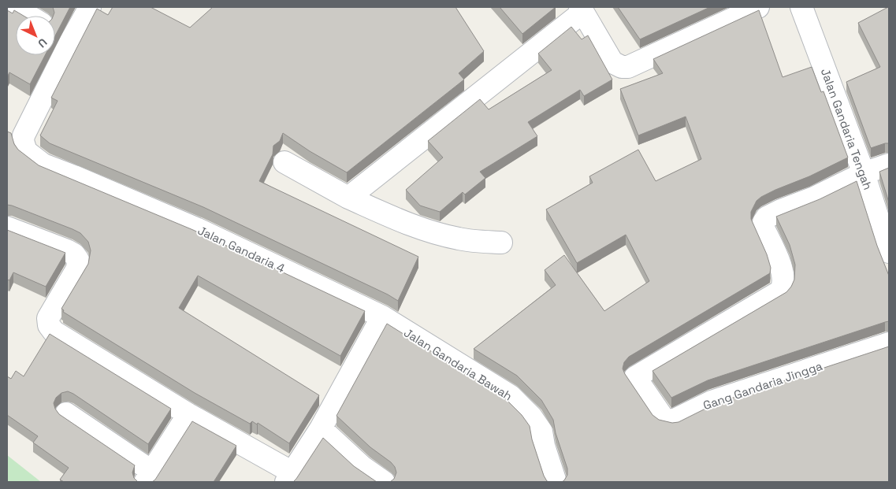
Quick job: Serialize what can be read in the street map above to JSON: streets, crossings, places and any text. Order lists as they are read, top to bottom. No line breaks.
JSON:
{"streets":{"street":["Jalan Gandaria Tengah","Jalan Gandaria 4","Jalan Gandaria Bawah","Gang Gandaria Jingga"]},"crossings":[["Jalan Gandaria Tengah","Gang Gandaria Jingga"],["Jalan Gandaria 4","Jalan Gandaria Bawah"]],"north":"bottom right"}
